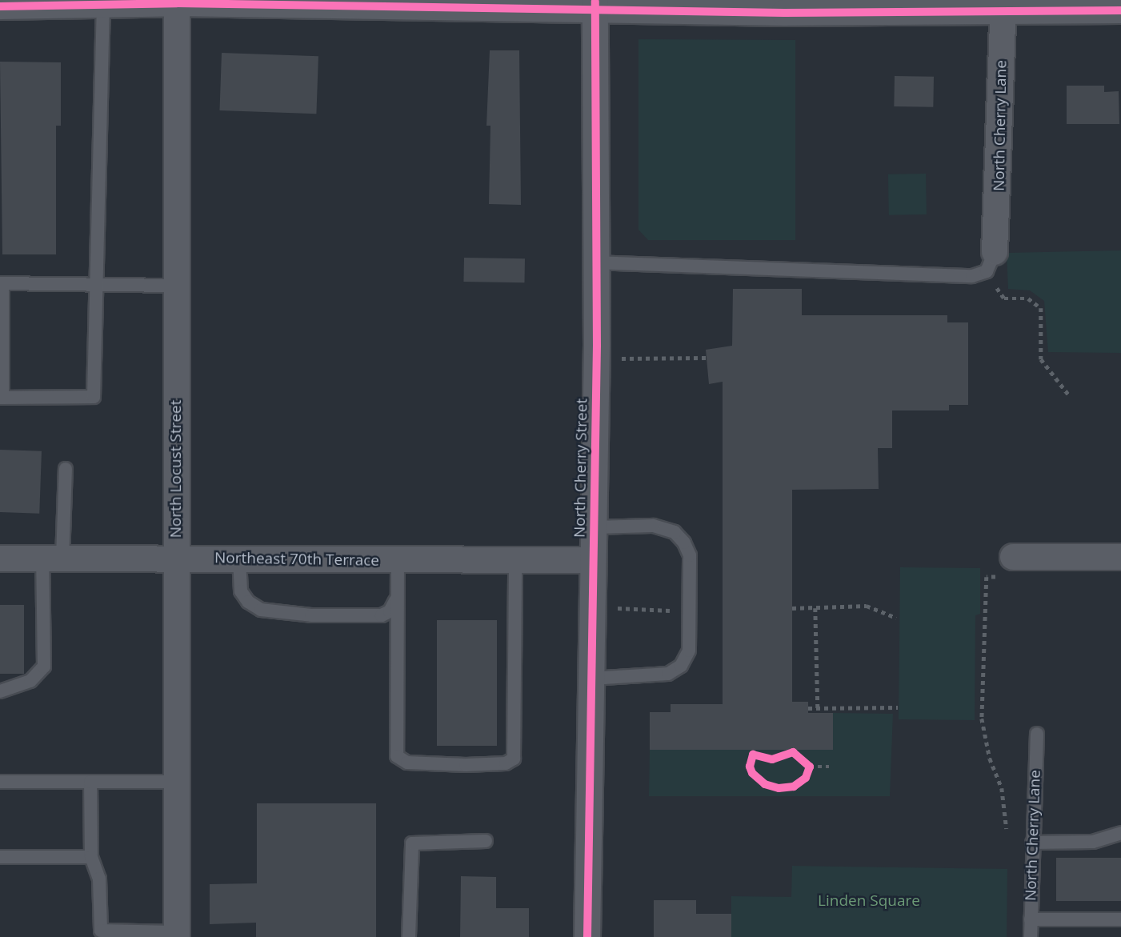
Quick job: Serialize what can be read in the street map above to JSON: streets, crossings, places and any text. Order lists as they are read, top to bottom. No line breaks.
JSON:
{"streets":{"street":["North Cherry Lane","North Cherry Street","North Locust Street","Northeast 70th Terrace"]},"crossings":[["North Cherry Street","Northeast 70th Terrace"],["North Locust Street","Northeast 70th Terrace"]],"parks":["Linden Square"]}
